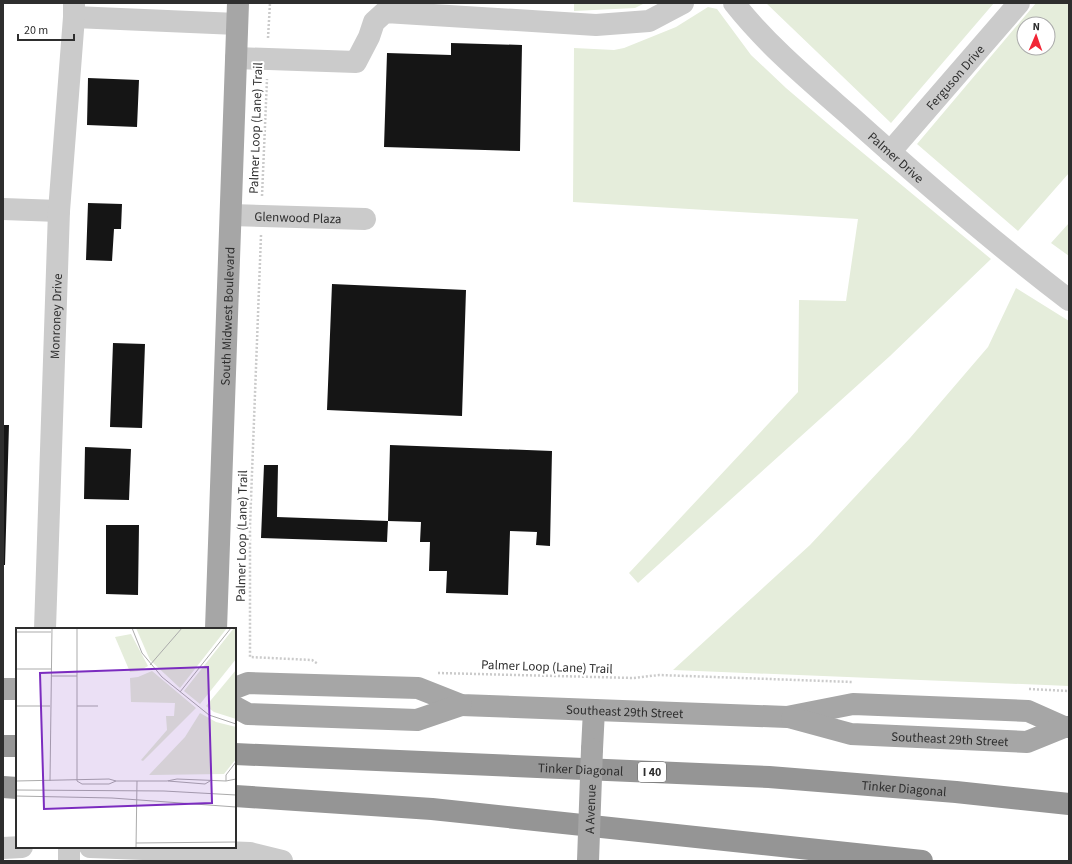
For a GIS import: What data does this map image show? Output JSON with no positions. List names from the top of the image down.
{
  "streets": {
    "highway": ["Tinker Diagonal", "I 40"],
    "main road": ["South Midwest Boulevard", "Southeast 29th Street", "A Avenue"],
    "street": [
      "Ferguson Drive",
      "Palmer Drive",
      "Glenwood Plaza",
      "Monroney Drive"
    ],
    "path": ["Palmer Loop (Lane) Trail"]
  },
  "crossings": [
    ["Ferguson Drive", "Palmer Drive"],
    ["Palmer Loop (Lane) Trail", "Glenwood Plaza"],
    ["Glenwood Plaza", "South Midwest Boulevard"],
    ["Southeast 29th Street", "A Avenue"]
  ],
  "scale_bar": "20 m",
  "north": "top"
}
